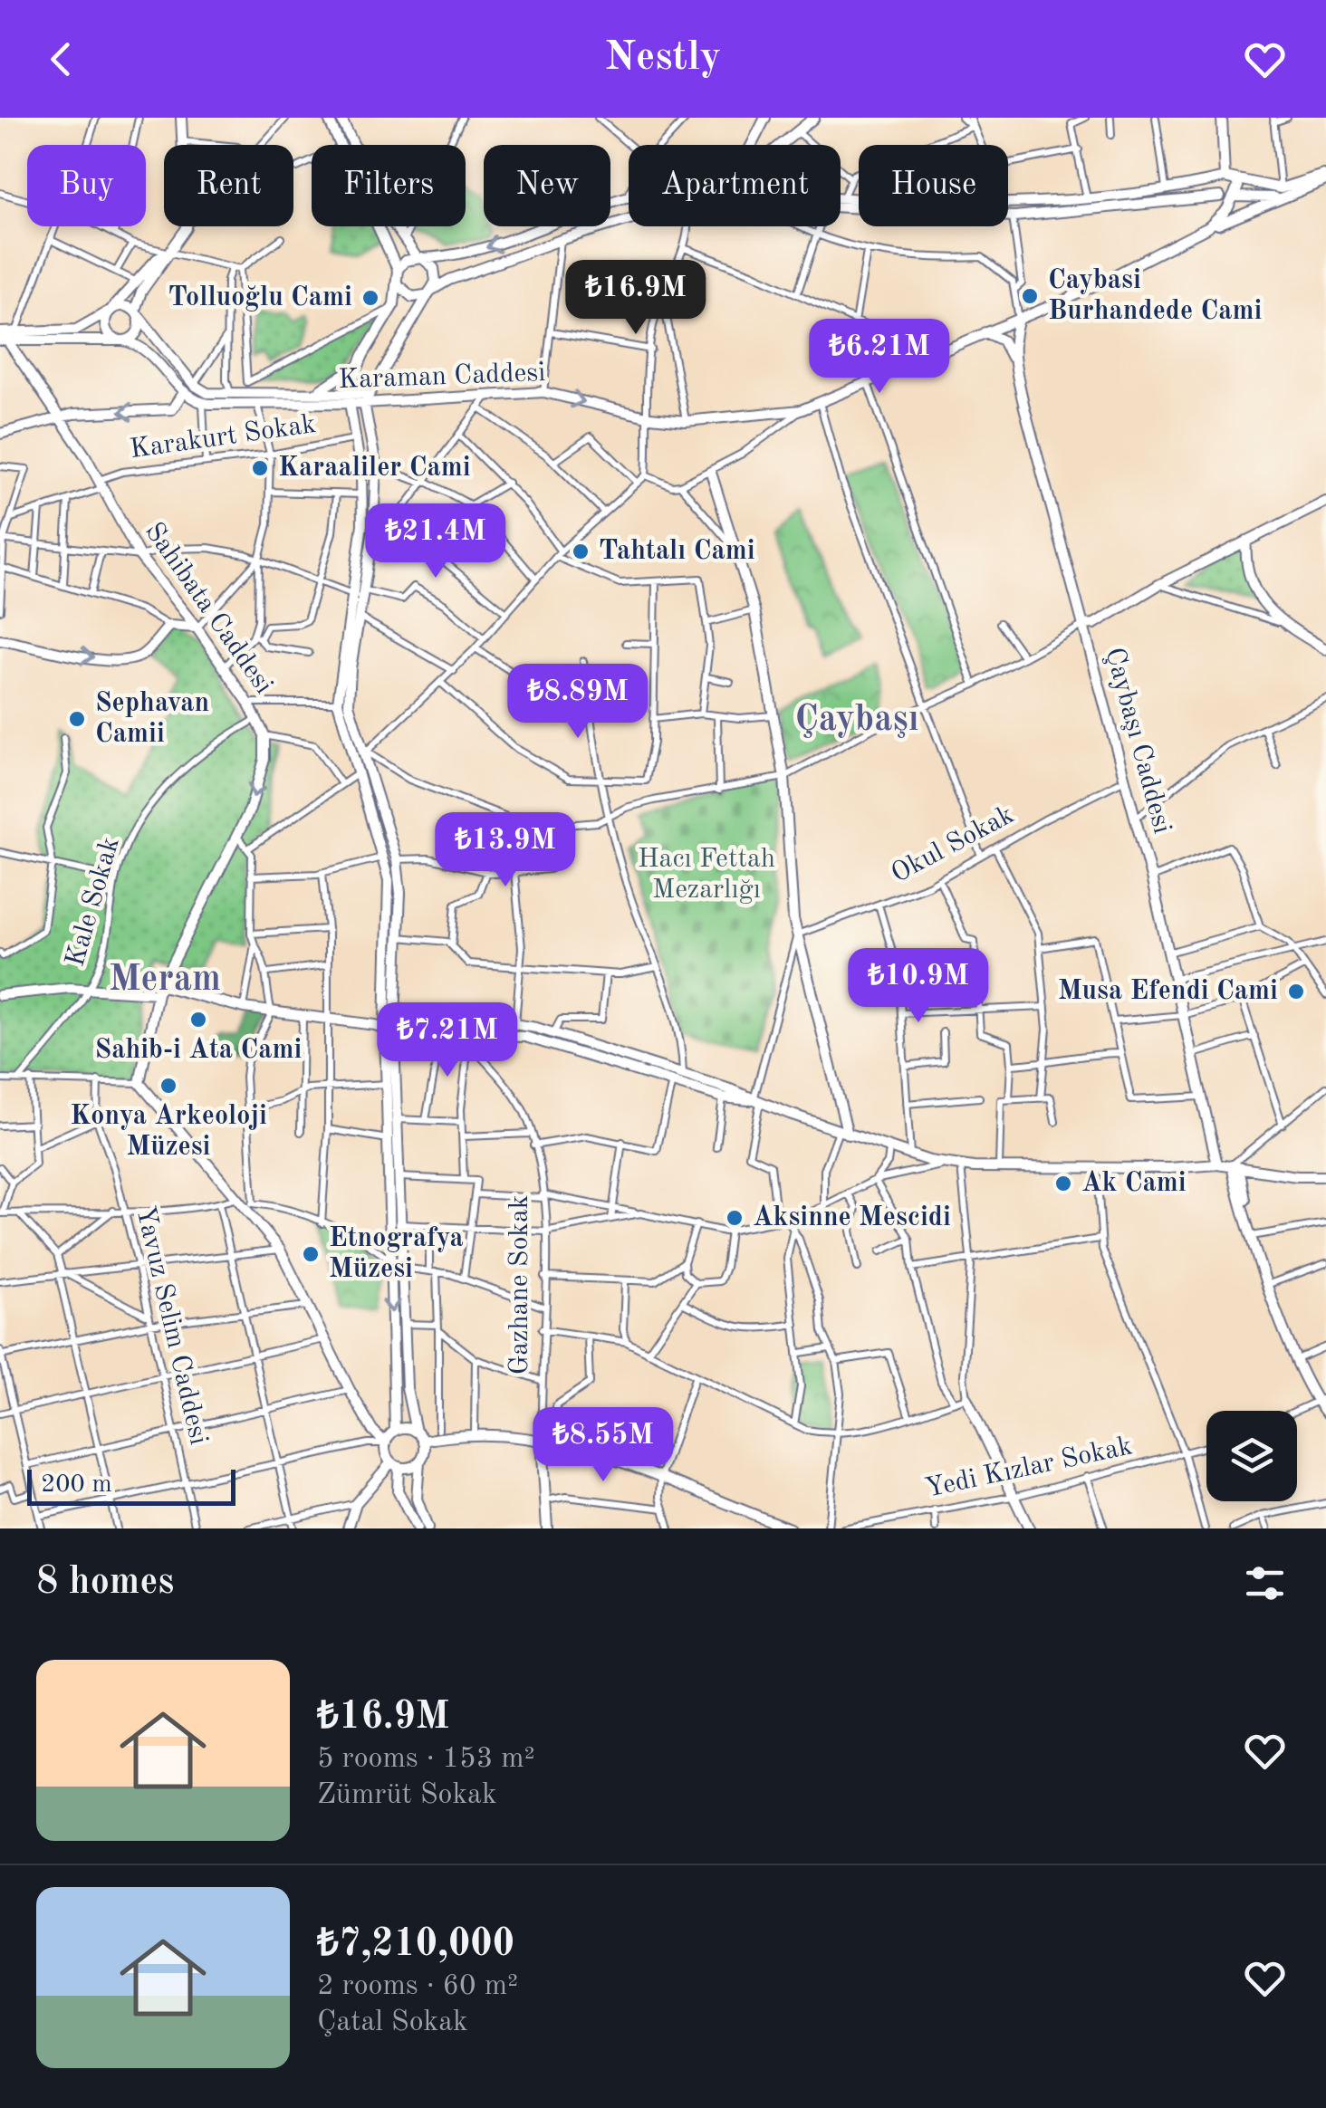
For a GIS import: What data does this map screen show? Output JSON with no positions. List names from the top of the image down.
{
  "streets": {
    "main road": ["Karaman Caddesi", "Sahibata Caddesi", "Çaybaşı Caddesi"],
    "street": [
      "Karakurt Sokak",
      "Okul Sokak",
      "Kale Sokak",
      "Gazhane Sokak",
      "Yavuz Selim Caddesi",
      "Yedi Kızlar Sokak"
    ]
  },
  "crossings": [
    ["Karakurt Sokak", "Sahibata Caddesi"],
    ["Sahibata Caddesi", "Kale Sokak"],
    ["Çaybaşı Caddesi", "Okul Sokak"]
  ],
  "districts": ["Çaybaşı", "Meram"],
  "parks": ["Hacı Fettah Mezarlığı"],
  "places": [
    "Caybasi Burhandede Cami",
    "Tolluoğlu Cami",
    "Karaaliler Cami",
    "Tahtalı Cami",
    "Sephavan Camii",
    "Musa Efendi Cami",
    "Sahib-i Ata Cami",
    "Konya Arkeoloji Müzesi",
    "Ak Cami",
    "Aksinne Mescidi",
    "Etnografya Müzesi"
  ],
  "scale_bar": "200 m",
  "page": {
    "header": "Nestly",
    "chip": [
      "Buy",
      "Rent",
      "Filters",
      "New",
      "Apartment",
      "House"
    ],
    "price": [
      "₺16.9M",
      "₺6.21M",
      "₺21.4M",
      "₺8.89M",
      "₺13.9M",
      "₺10.9M",
      "₺7.21M",
      "₺8.55M"
    ],
    "scale": "200 m",
    "heading": "8 homes",
    "list": [
      {
        "name": "₺16.9M",
        "note": "5 rooms · 153 m² · Zümrüt Sokak"
      },
      {
        "name": "₺7,210,000",
        "note": "2 rooms · 60 m² · Çatal Sokak"
      }
    ]
  }
}
